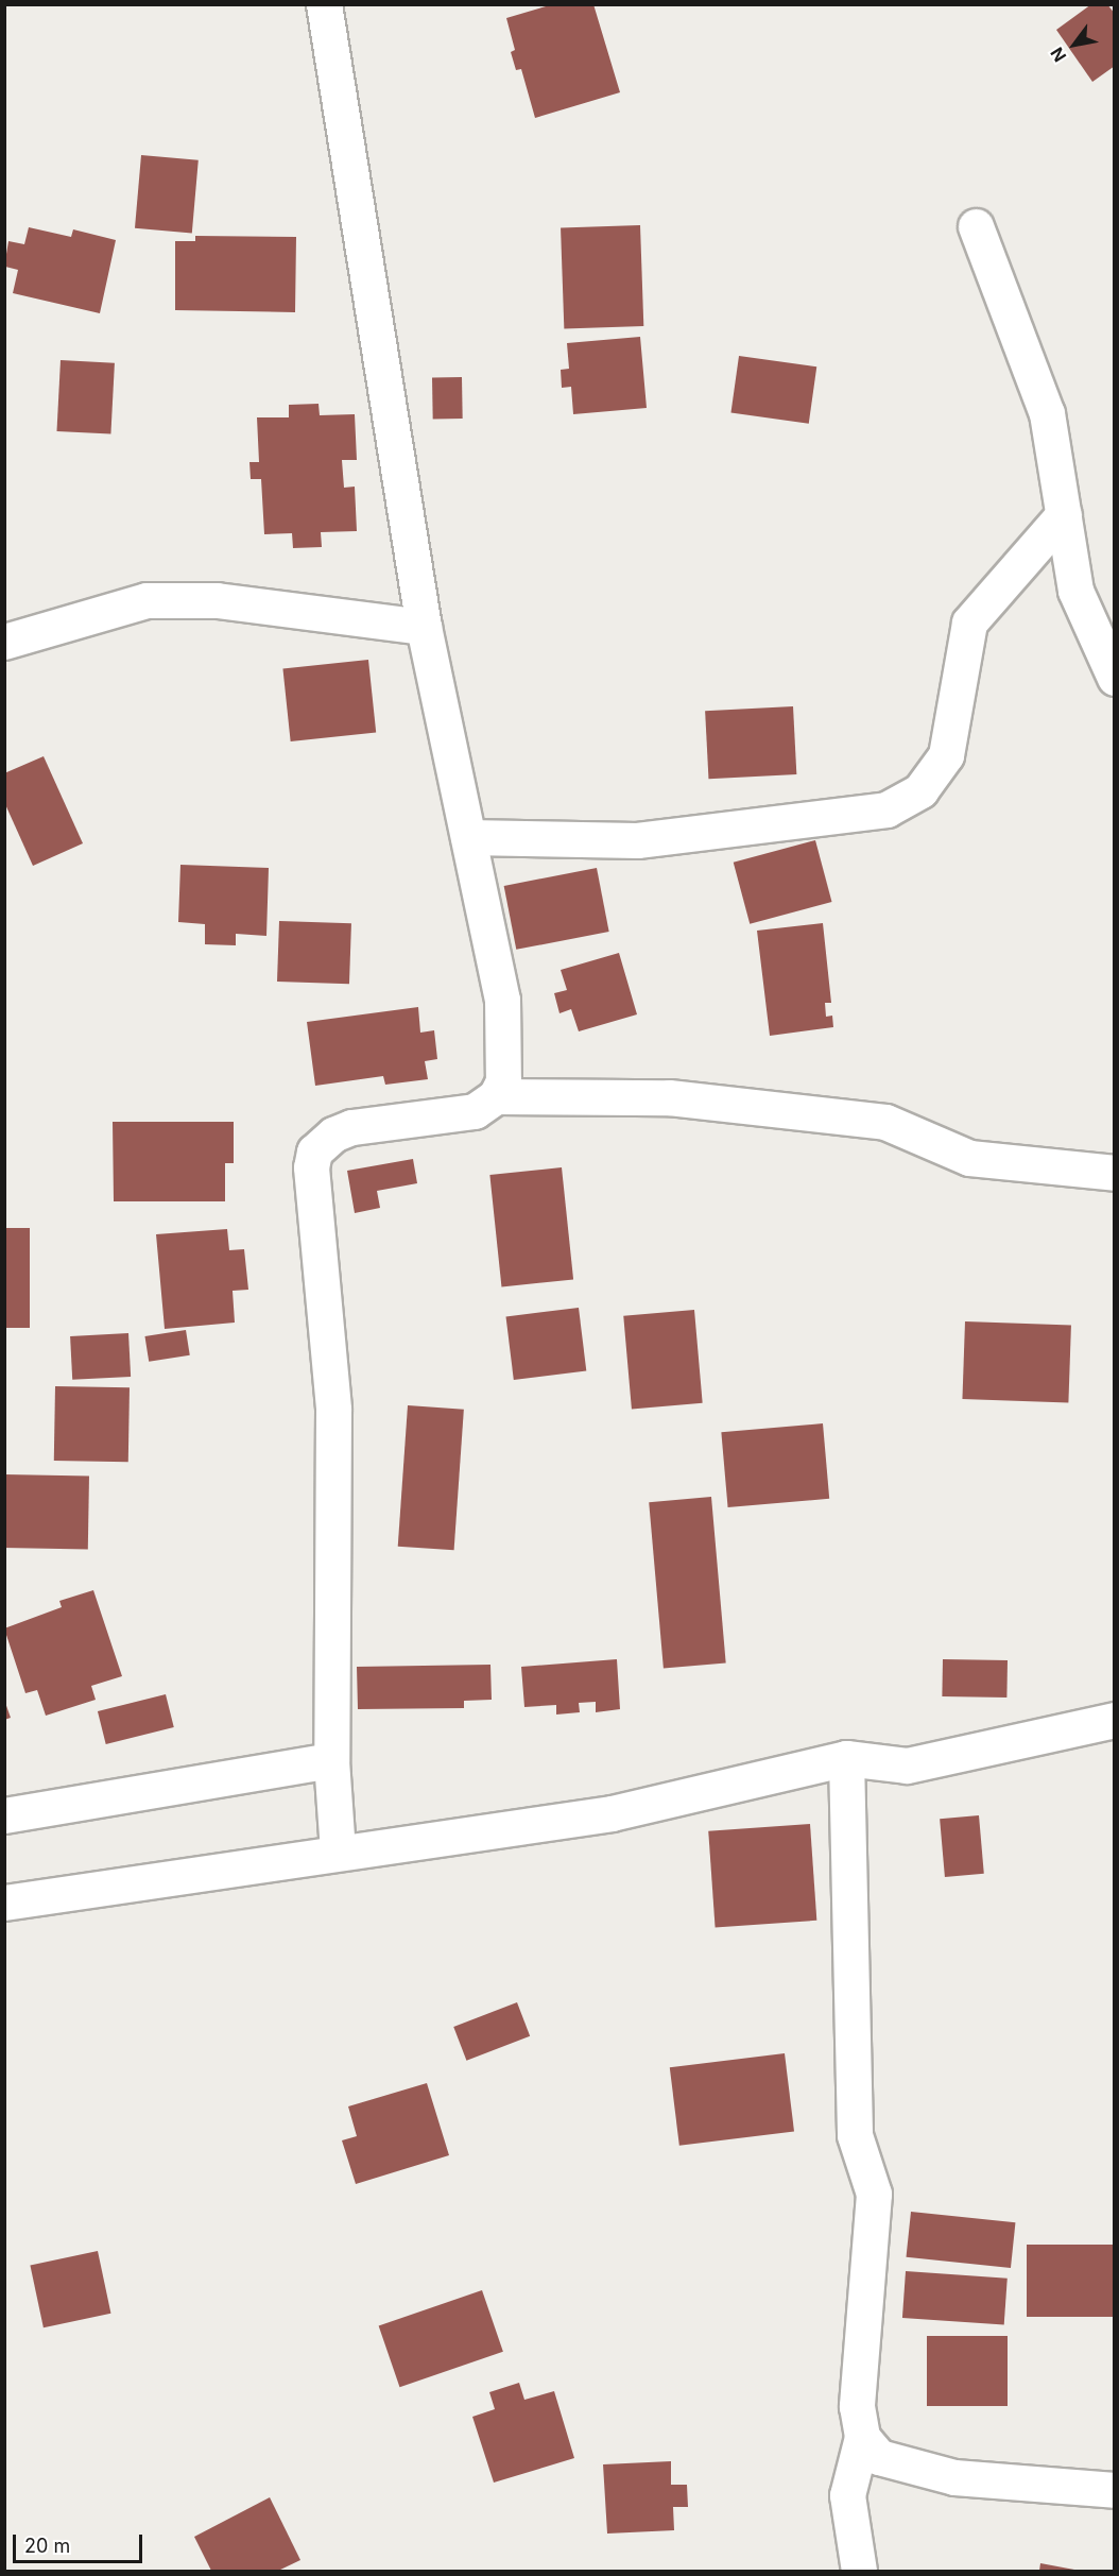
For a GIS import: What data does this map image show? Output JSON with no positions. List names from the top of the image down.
{
  "scale_bar": "20 m",
  "north": "bottom left"
}
